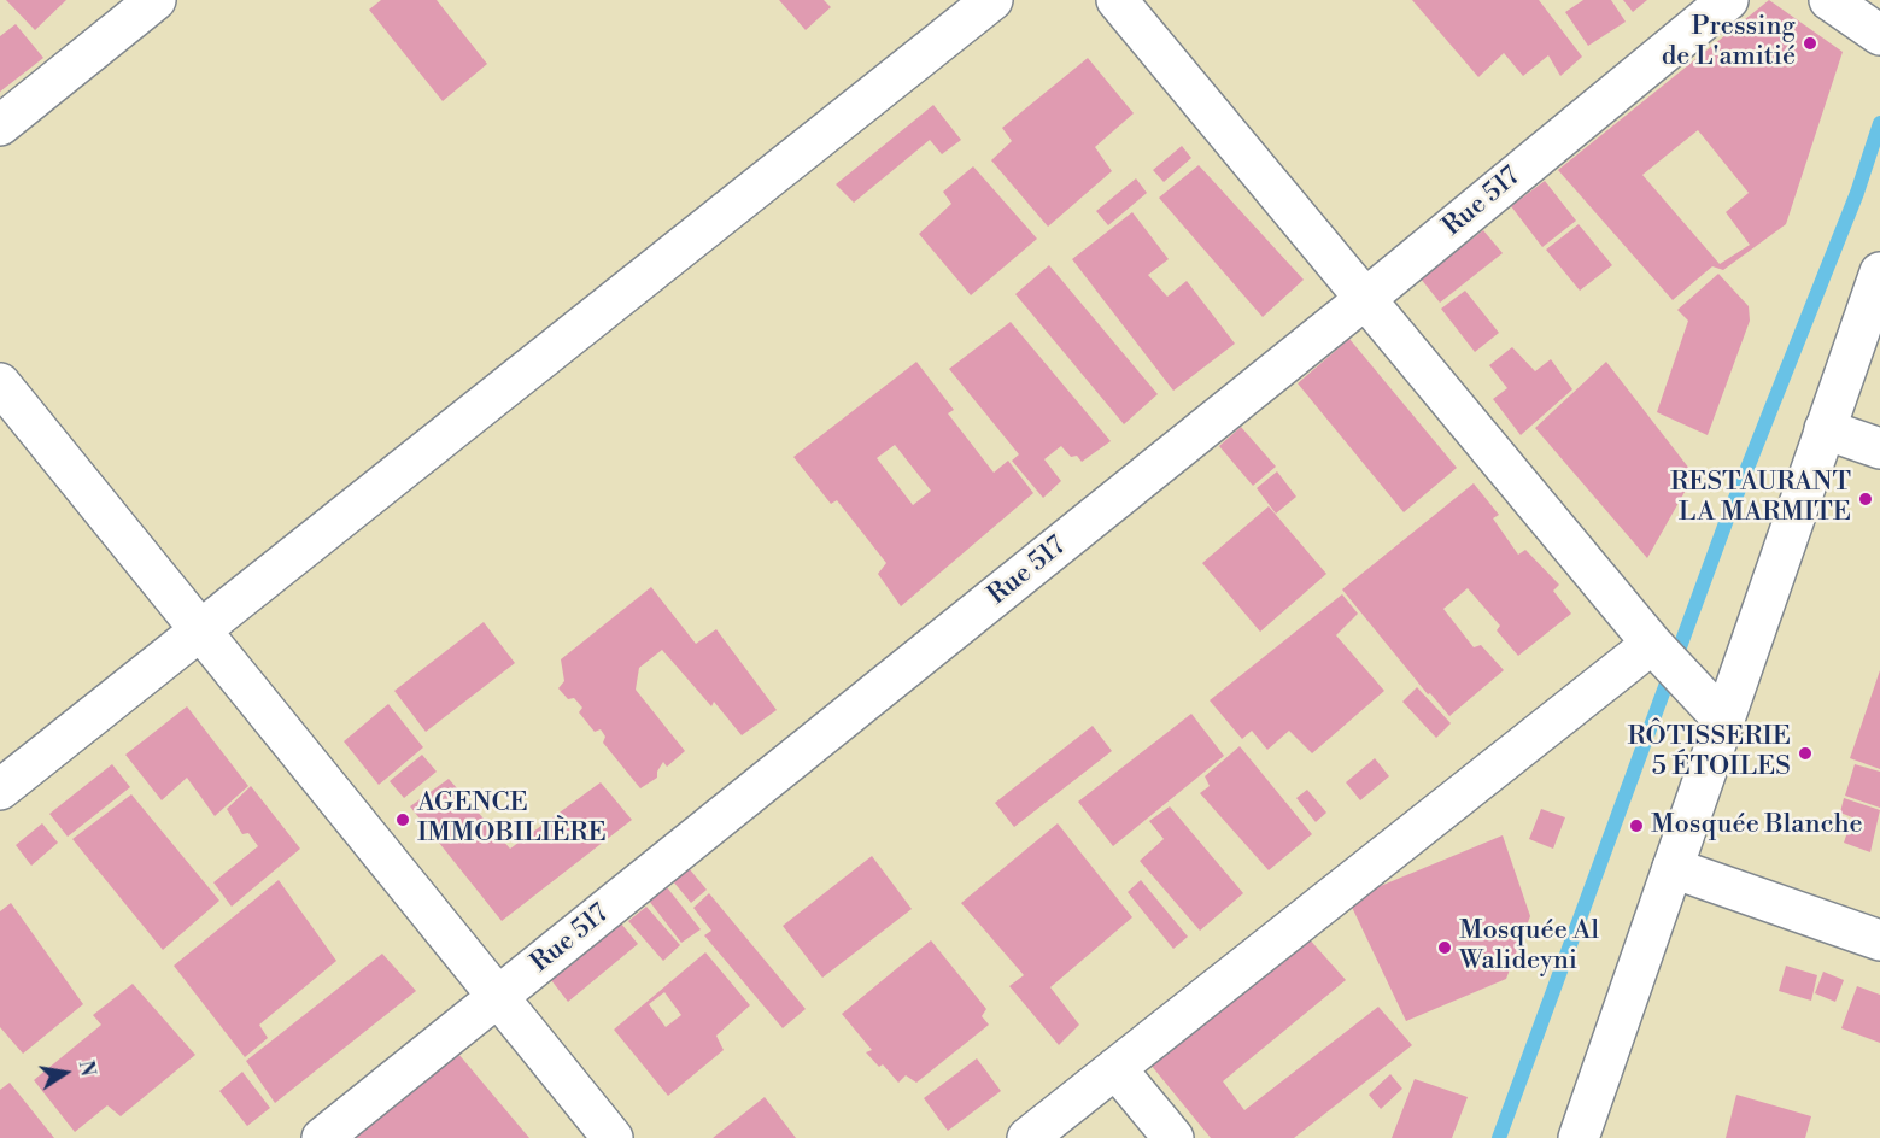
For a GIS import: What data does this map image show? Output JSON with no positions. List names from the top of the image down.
{
  "streets": {
    "street": ["Rue 517"]
  },
  "places": [
    "Pressing de L'amitié",
    "RESTAURANT LA MARMITE",
    "RÔTISSERIE 5 ÉTOILES",
    "AGENCE IMMOBILIÈRE",
    "Mosquée Blanche",
    "Mosquée Al Walideyni"
  ],
  "north": "right"
}
